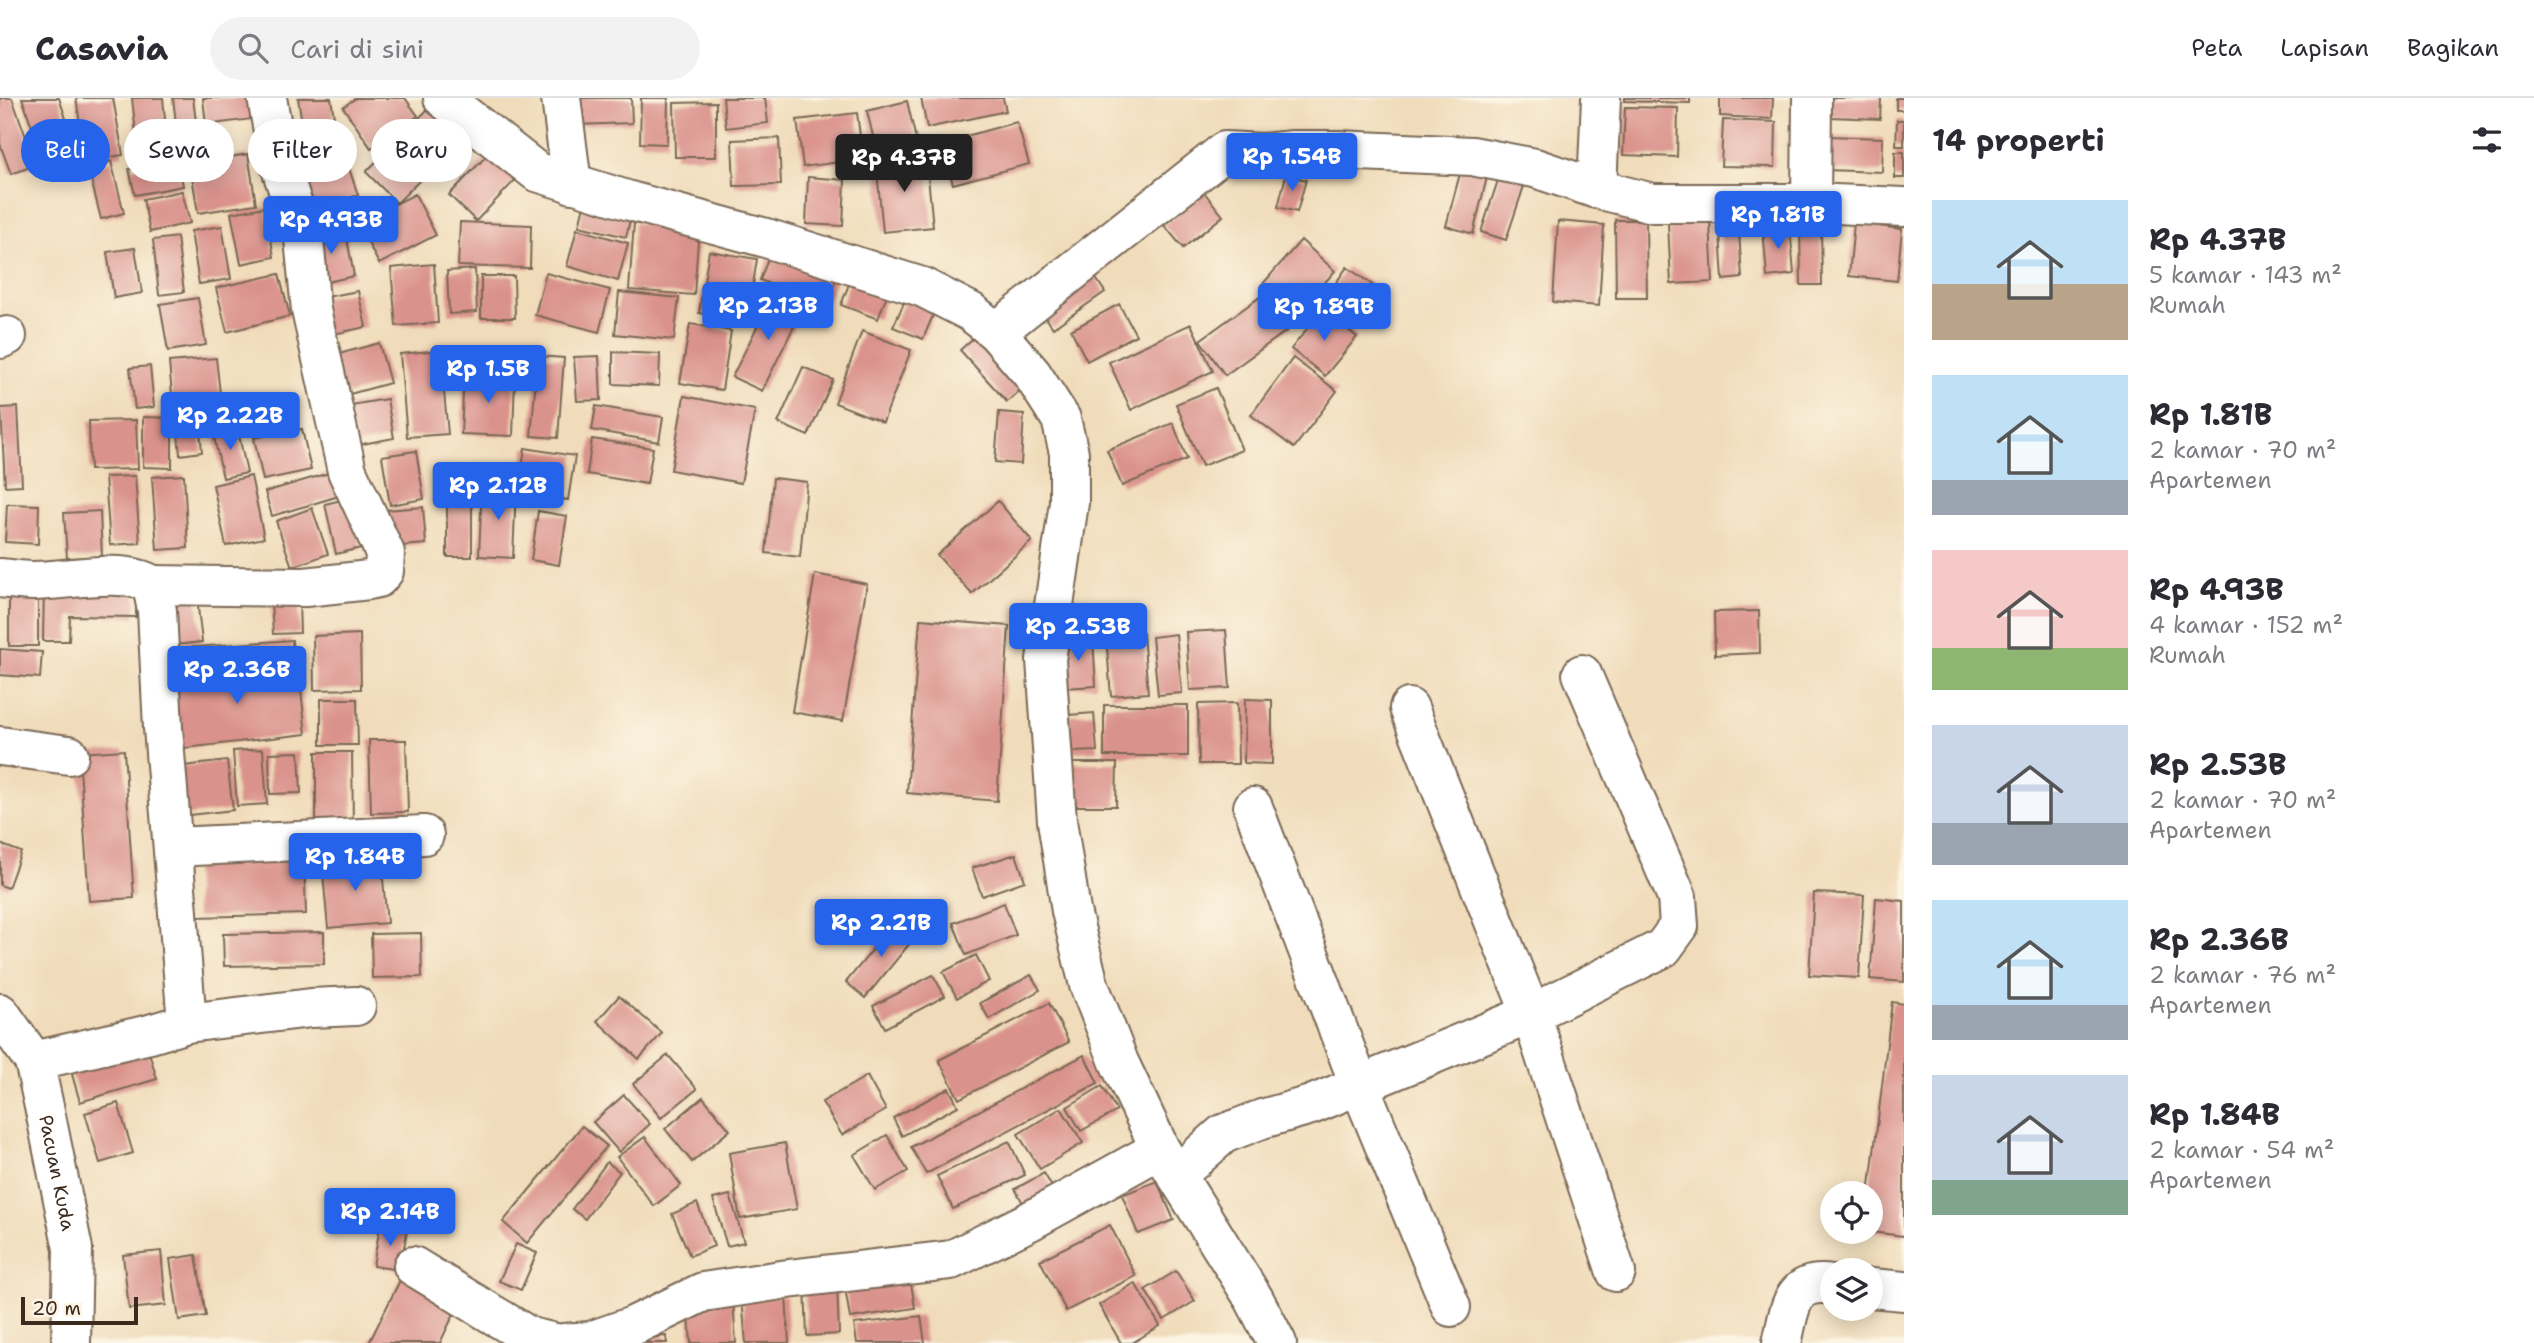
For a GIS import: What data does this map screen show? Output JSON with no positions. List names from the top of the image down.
{
  "streets": {
    "street": ["Pacuan Kuda"]
  },
  "scale_bar": "20 m",
  "page": {
    "header": "Casavia",
    "search": "Cari di sini",
    "nav": ["Peta", "Lapisan", "Bagikan"],
    "heading": "14 properti",
    "chip": [
      "Beli",
      "Sewa",
      "Filter",
      "Baru"
    ],
    "price": [
      "Rp 1.54B",
      "Rp 4.37B",
      "Rp 1.81B",
      "Rp 4.93B",
      "Rp 2.13B",
      "Rp 1.89B",
      "Rp 1.5B",
      "Rp 2.22B",
      "Rp 2.12B",
      "Rp 2.53B",
      "Rp 2.36B",
      "Rp 1.84B",
      "Rp 2.21B",
      "Rp 2.14B"
    ],
    "list": [
      {
        "name": "Rp 4.37B",
        "note": "5 kamar · 143 m² · Rumah"
      },
      {
        "name": "Rp 1.81B",
        "note": "2 kamar · 70 m² · Apartemen"
      },
      {
        "name": "Rp 4.93B",
        "note": "4 kamar · 152 m² · Rumah"
      },
      {
        "name": "Rp 2.53B",
        "note": "2 kamar · 70 m² · Apartemen"
      },
      {
        "name": "Rp 2.36B",
        "note": "2 kamar · 76 m² · Apartemen"
      },
      {
        "name": "Rp 1.84B",
        "note": "2 kamar · 54 m² · Apartemen"
      }
    ],
    "scale": "20 m"
  }
}
